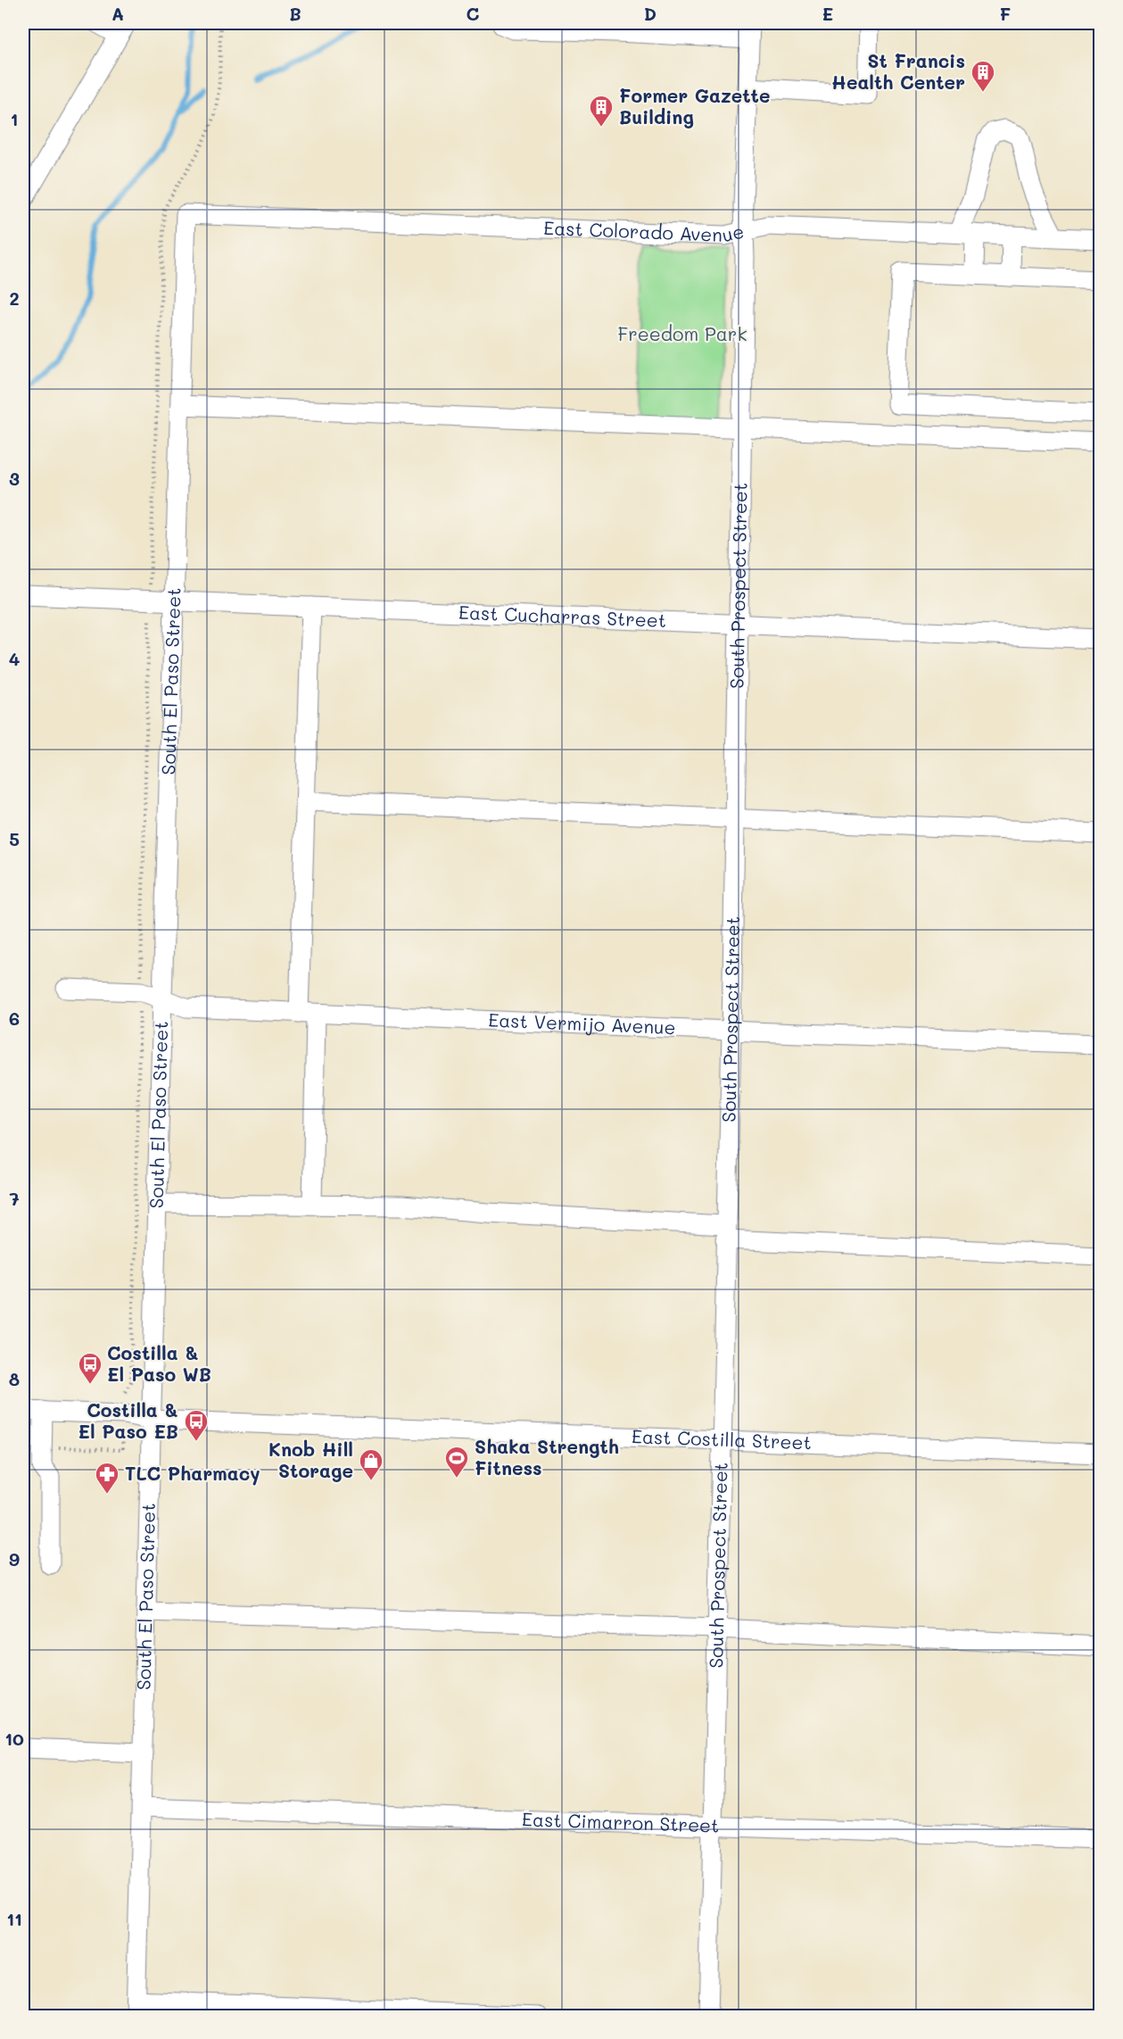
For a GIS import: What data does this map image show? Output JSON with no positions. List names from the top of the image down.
{
  "streets": {
    "street": [
      "East Colorado Avenue",
      "South Prospect Street",
      "East Cucharras Street",
      "South El Paso Street",
      "East Vermijo Avenue",
      "East Costilla Street",
      "East Cimarron Street"
    ]
  },
  "crossings": [
    ["East Colorado Avenue", "South Prospect Street"],
    ["East Colorado Avenue", "South El Paso Street"],
    ["South Prospect Street", "East Cucharras Street"],
    ["South Prospect Street", "East Vermijo Avenue"],
    ["South Prospect Street", "East Costilla Street"],
    ["South Prospect Street", "East Cimarron Street"],
    ["East Cucharras Street", "South El Paso Street"],
    ["South El Paso Street", "East Vermijo Avenue"],
    ["South El Paso Street", "East Costilla Street"],
    ["South El Paso Street", "East Cimarron Street"]
  ],
  "parks": ["Freedom Park"],
  "places": {
    "building": ["St Francis Health Center", "Former Gazette Building"],
    "bus stop": ["Costilla & El Paso WB", "Costilla & El Paso EB"],
    "sports": ["Shaka Strength Fitness"],
    "shop": ["Knob Hill Storage"],
    "pharmacy": ["TLC Pharmacy"]
  },
  "grid": {
    "columns": [
      "A",
      "B",
      "C",
      "D",
      "E",
      "F"
    ],
    "rows": [
      "1",
      "2",
      "3",
      "4",
      "5",
      "6",
      "7",
      "8",
      "9",
      "10",
      "11"
    ]
  }
}
